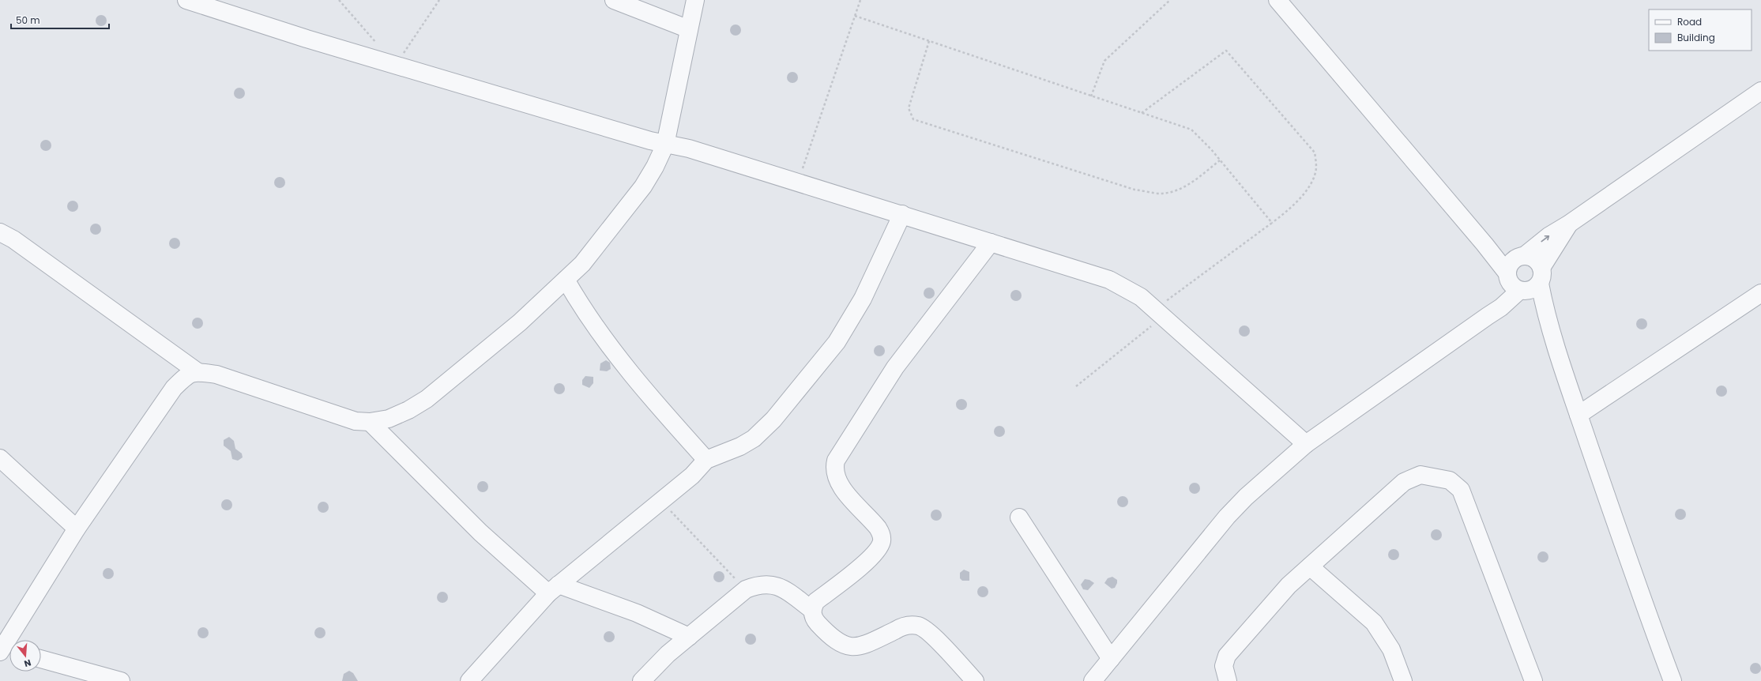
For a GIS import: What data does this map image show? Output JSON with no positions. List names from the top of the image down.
{
  "legend": ["Road", "Building"],
  "scale_bar": "50 m",
  "north": "bottom"
}
